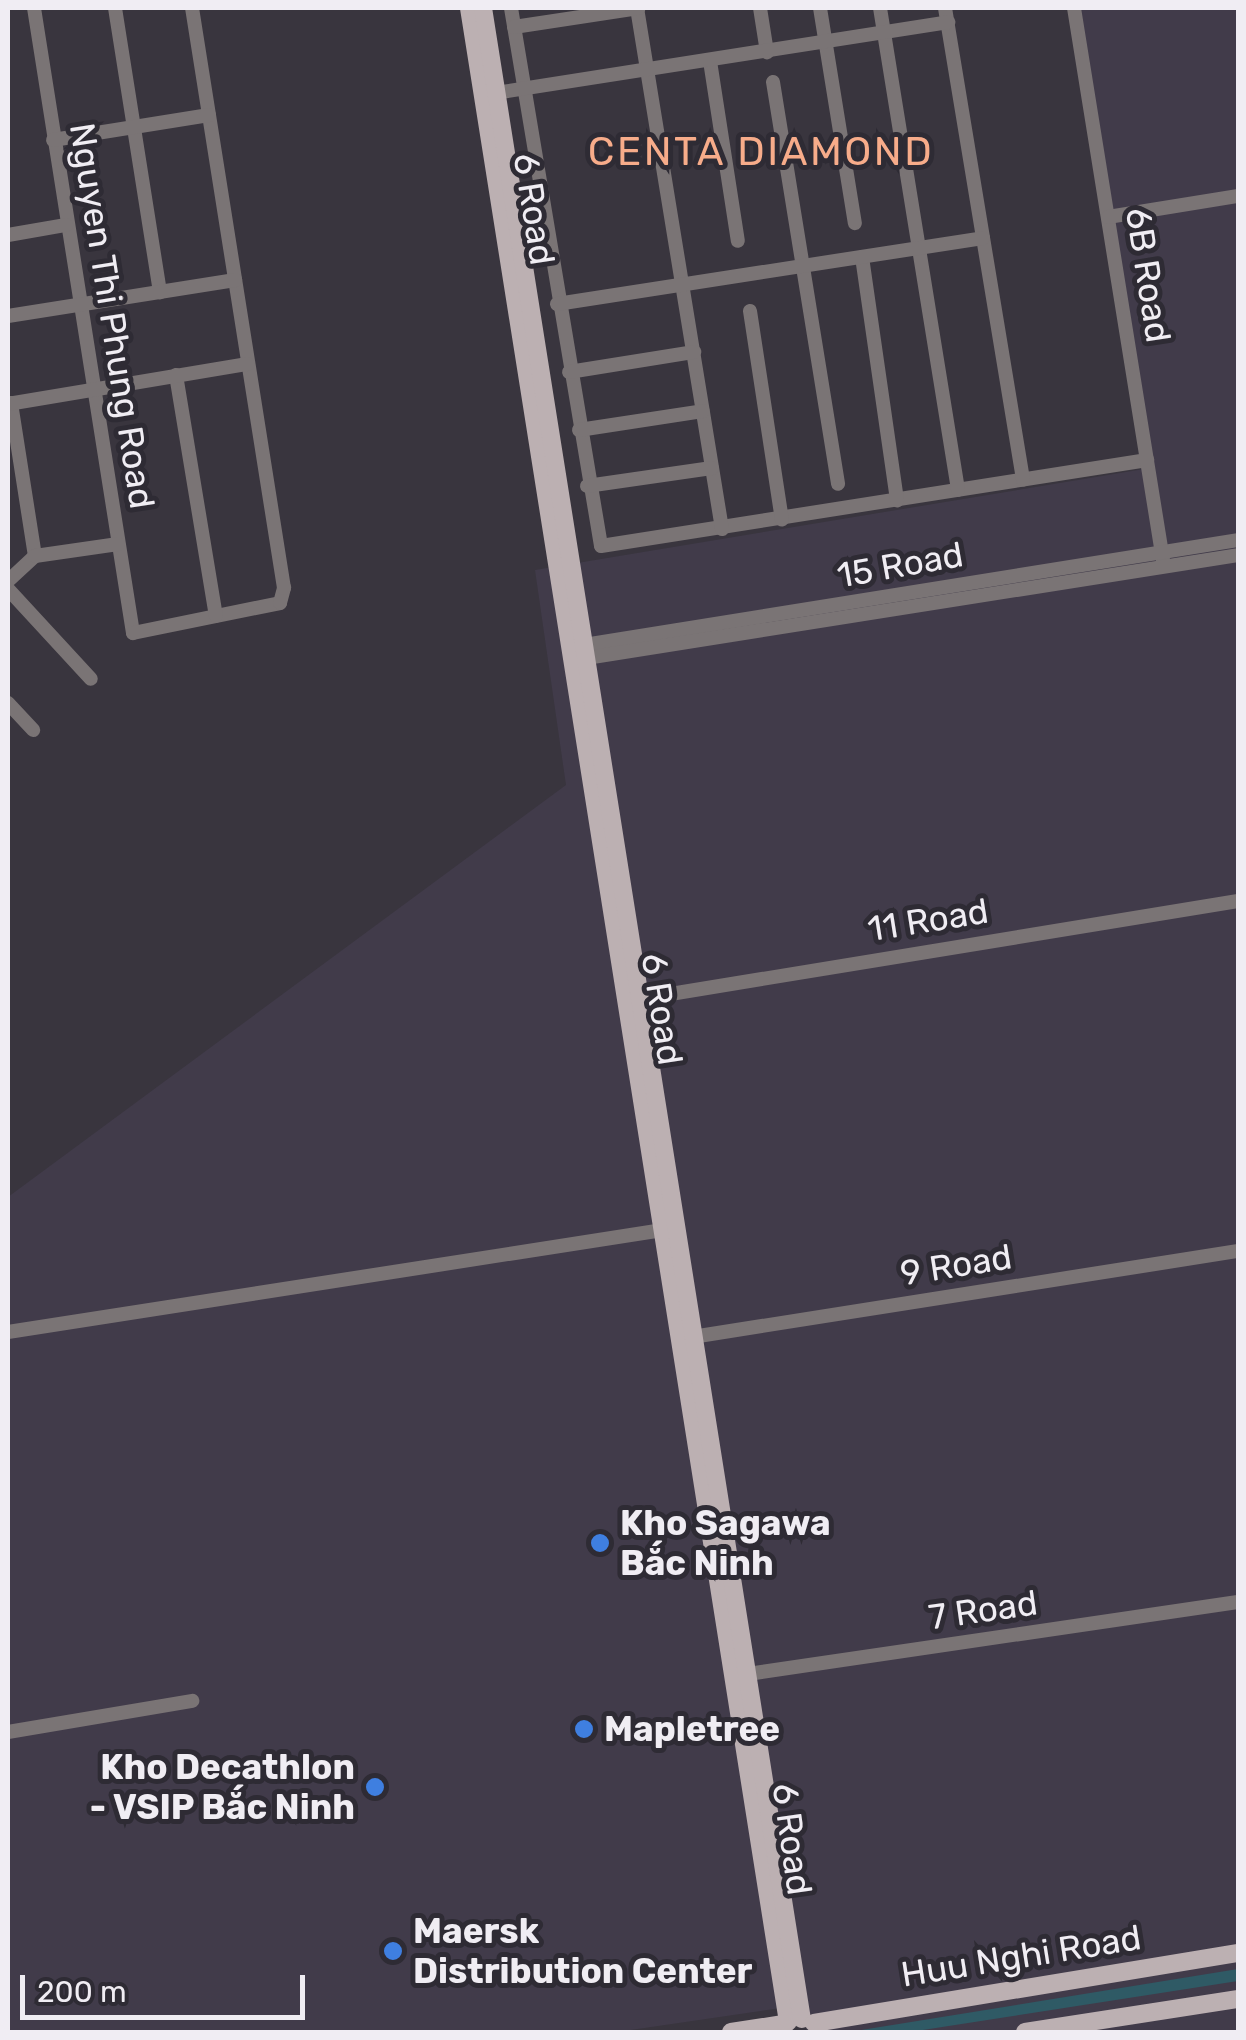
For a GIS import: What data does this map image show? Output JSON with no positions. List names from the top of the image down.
{
  "streets": {
    "main road": ["6 Road", "Huu Nghi Road"],
    "street": [
      "6B Road",
      "Nguyen Thi Phung Road",
      "15 Road",
      "11 Road",
      "9 Road",
      "7 Road"
    ]
  },
  "crossings": [
    ["6 Road", "15 Road"],
    ["6 Road", "11 Road"],
    ["6 Road", "9 Road"],
    ["6 Road", "7 Road"],
    ["6 Road", "Huu Nghi Road"],
    ["6B Road", "15 Road"]
  ],
  "districts": ["CENTA DIAMOND"],
  "places": [
    "Kho Sagawa Bắc Ninh",
    "Mapletree",
    "Kho Decathlon - VSIP Bắc Ninh",
    "Maersk Distribution Center"
  ],
  "scale_bar": "200 m"
}
